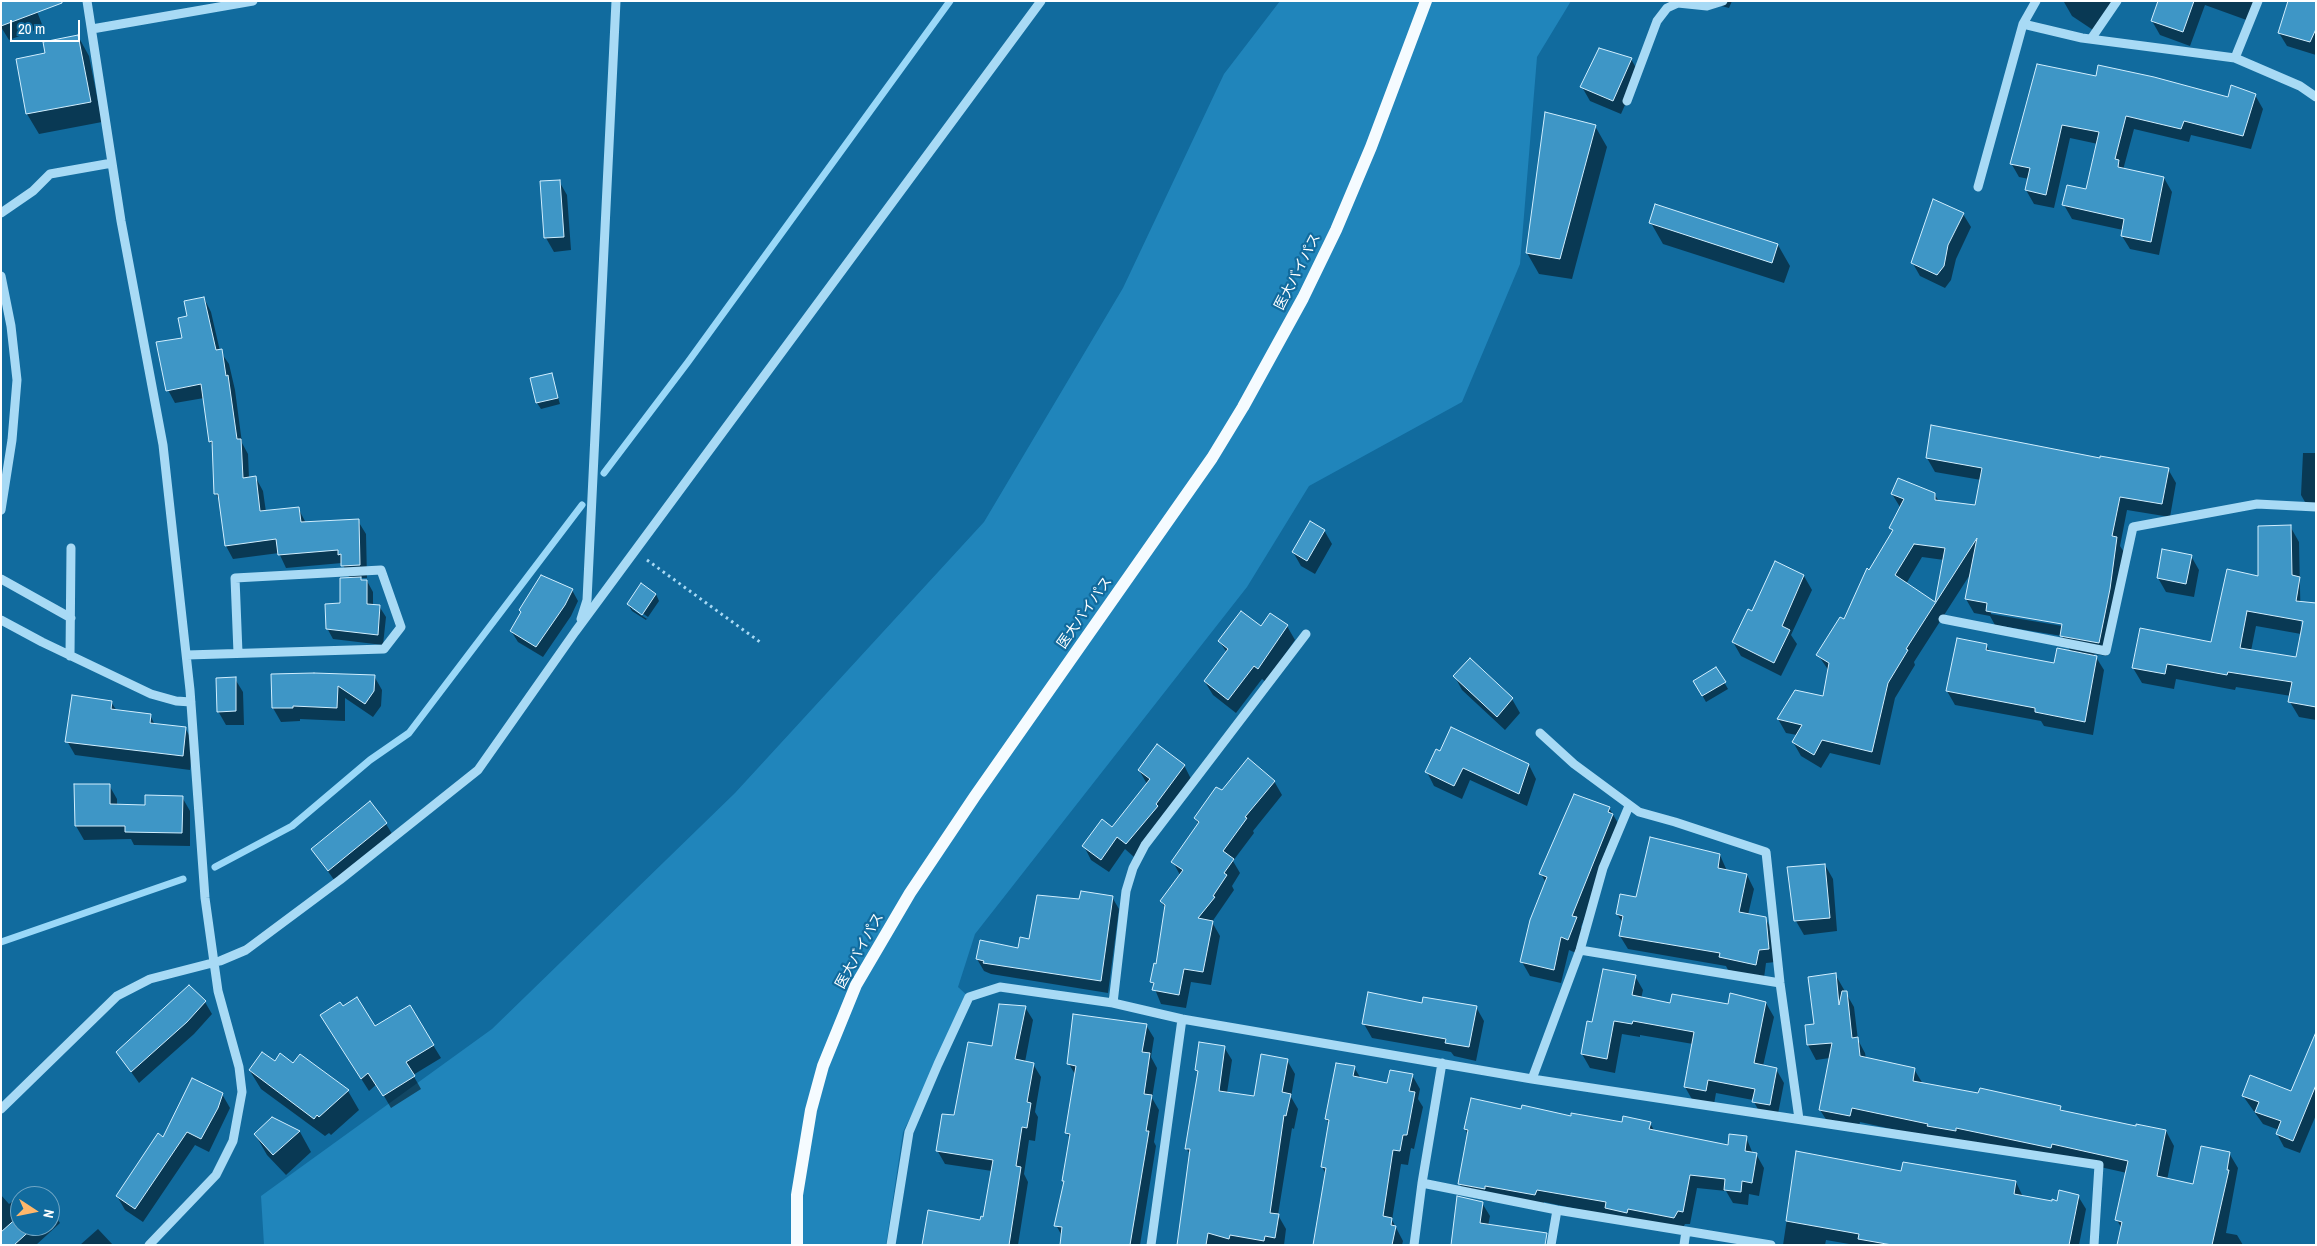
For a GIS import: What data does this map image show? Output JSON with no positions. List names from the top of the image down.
{
  "streets": {
    "main road": ["医大バイパス"]
  },
  "scale_bar": "20 m",
  "north": "right"
}
